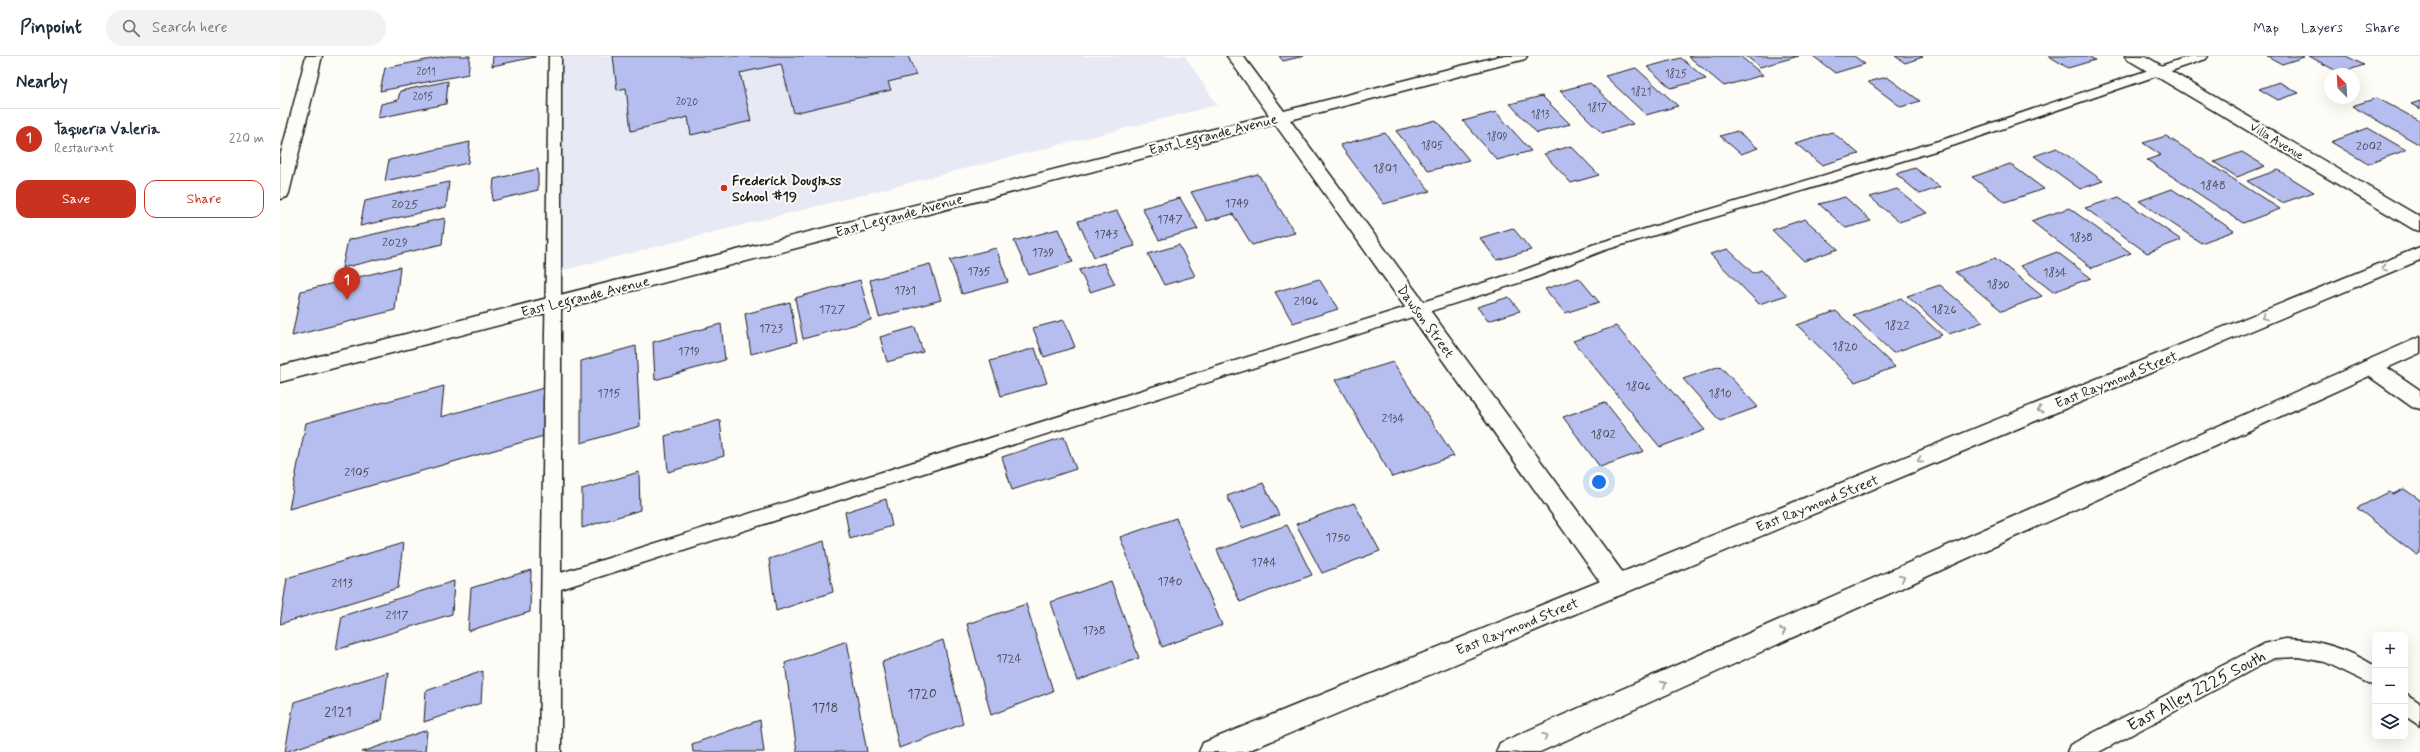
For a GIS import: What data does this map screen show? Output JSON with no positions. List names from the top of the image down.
{
  "streets": {
    "street": [
      "East Legrande Avenue",
      "Villa Avenue",
      "Dawson Street",
      "East Raymond Street"
    ],
    "lane": ["East Alley 2225 South"]
  },
  "crossings": [
    ["East Legrande Avenue", "Dawson Street"],
    ["Dawson Street", "East Raymond Street"]
  ],
  "places": ["Frederick Douglass School #19"],
  "house_numbers": [
    "2011",
    "1825",
    "1821",
    "2015",
    "2020",
    "1817",
    "1813",
    "1809",
    "1805",
    "2002",
    "1801",
    "1848",
    "1749",
    "2025",
    "1747",
    "1743",
    "1838",
    "2029",
    "1739",
    "1735",
    "1834",
    "1830",
    "1731",
    "2106",
    "1727",
    "1826",
    "1822",
    "1723",
    "1820",
    "1719",
    "1806",
    "1715",
    "1810",
    "2134",
    "1802",
    "2105",
    "1750",
    "1744",
    "1740",
    "2113",
    "2117",
    "1738",
    "1724",
    "1720",
    "1718",
    "2121"
  ],
  "north": "top left",
  "page": {
    "header": "Pinpoint",
    "search": "Search here",
    "nav": ["Map", "Layers", "Share"],
    "heading": "Nearby",
    "list": [
      {
        "mark": "1",
        "name": "Taqueria Valeria",
        "note": "Restaurant",
        "value": "220 m"
      }
    ],
    "buttons": ["Save", "Share"],
    "pins": "1",
    "map_buttons": ["+", "−"]
  }
}
